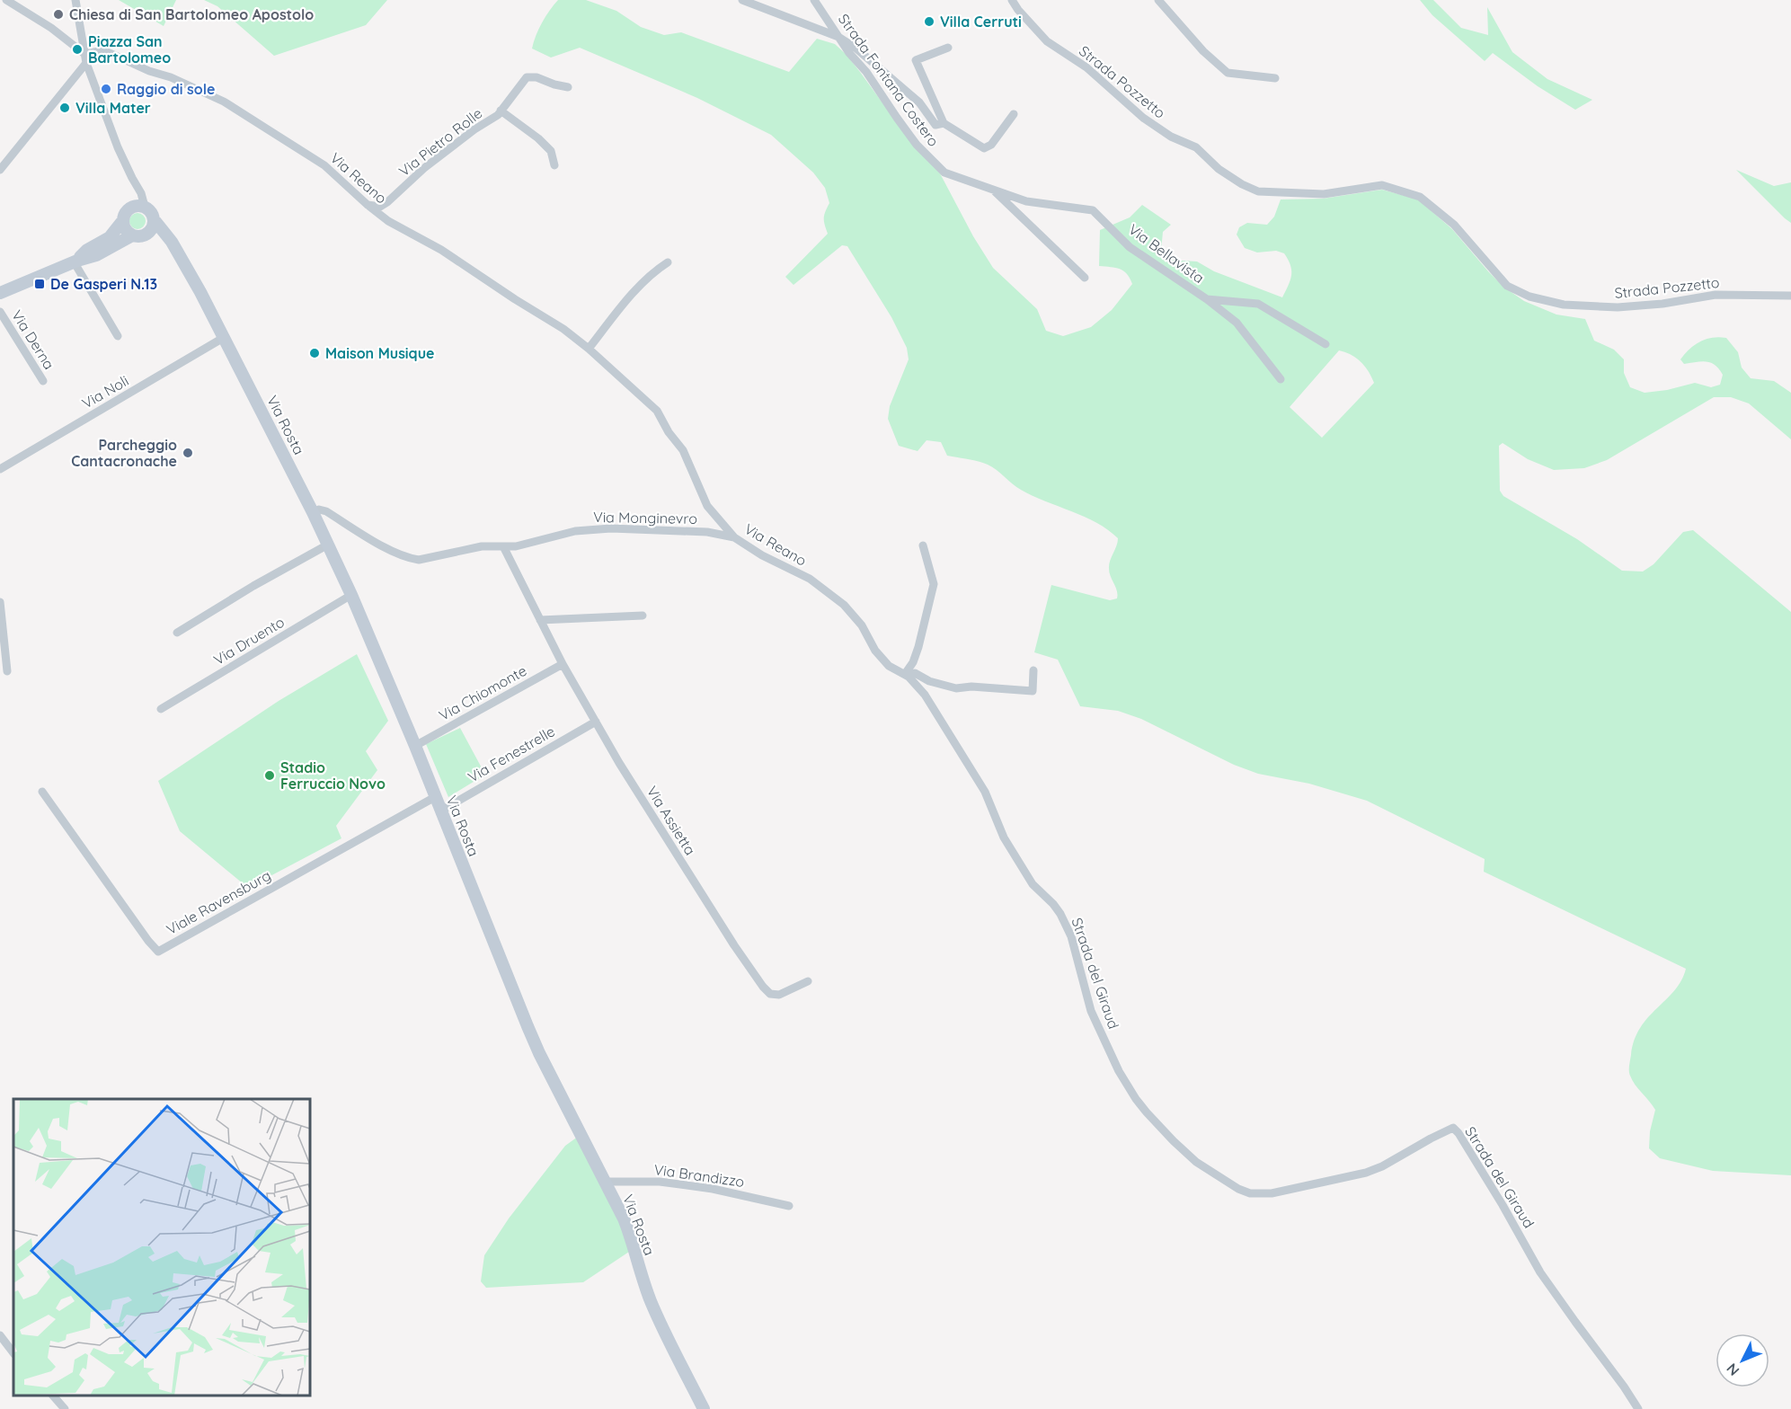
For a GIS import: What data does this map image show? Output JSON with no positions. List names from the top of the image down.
{
  "streets": {
    "street": [
      "Strada Fontana Costero",
      "Strada Pozzetto",
      "Via Pietro Rolle",
      "Via Reano",
      "Via Bellavista",
      "Via Derna",
      "Via Noli",
      "Via Rosta",
      "Via Monginevro",
      "Via Druento",
      "Via Chiomonte",
      "Via Fenestrelle",
      "Via Assietta",
      "Viale Ravensburg",
      "Strada del Giraud",
      "Via Brandizzo"
    ]
  },
  "crossings": [
    ["Strada Fontana Costero", "Via Bellavista"],
    ["Via Pietro Rolle", "Via Reano"],
    ["Via Reano", "Via Monginevro"],
    ["Via Reano", "Strada del Giraud"],
    ["Via Noli", "Via Rosta"],
    ["Via Rosta", "Via Monginevro"],
    ["Via Rosta", "Via Druento"],
    ["Via Rosta", "Via Chiomonte"],
    ["Via Rosta", "Via Fenestrelle"],
    ["Via Rosta", "Viale Ravensburg"],
    ["Via Rosta", "Via Brandizzo"],
    ["Via Monginevro", "Via Assietta"],
    ["Via Chiomonte", "Via Assietta"],
    ["Via Fenestrelle", "Via Assietta"]
  ],
  "places": {
    "other": [
      "Chiesa di San Bartolomeo Apostolo",
      "Villa Cerruti",
      "Piazza San Bartolomeo",
      "Raggio di sole",
      "Villa Mater",
      "Maison Musique",
      "Parcheggio Cantacronache",
      "Stadio Ferruccio Novo"
    ],
    "transit": ["De Gasperi N.13"]
  },
  "north": "bottom left"
}
